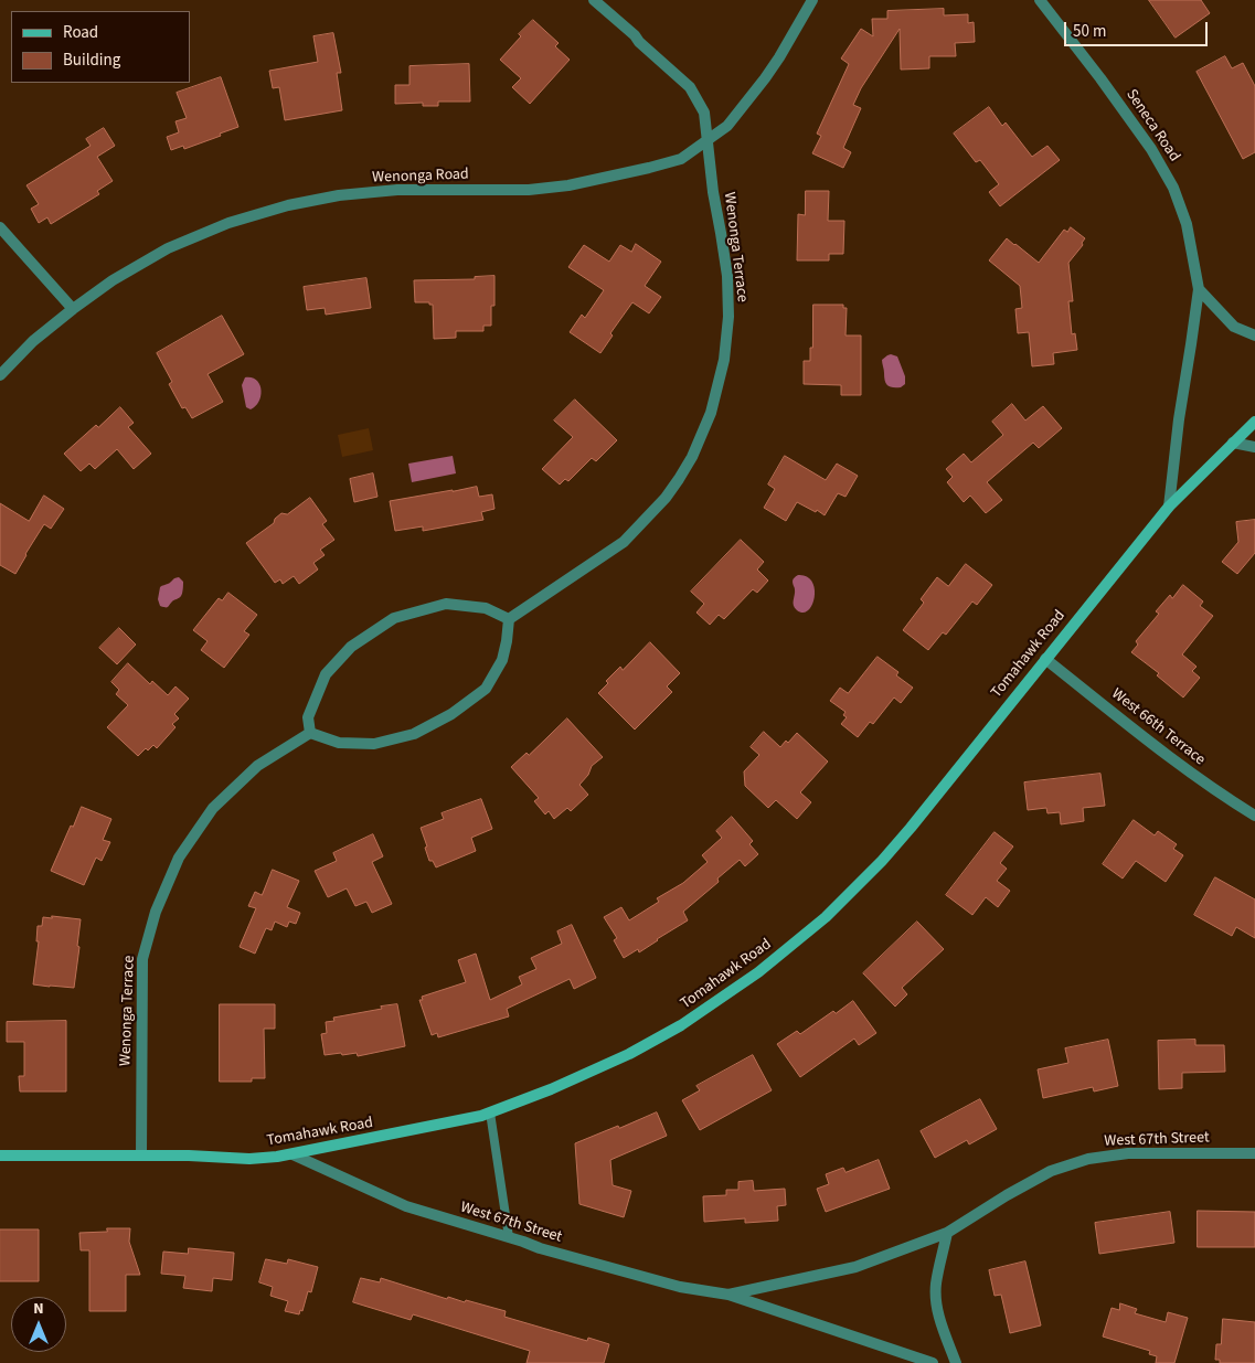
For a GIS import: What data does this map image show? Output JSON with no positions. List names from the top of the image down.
{
  "streets": {
    "street": [
      "Seneca Road",
      "Wenonga Road",
      "Wenonga Terrace",
      "Tomahawk Road",
      "West 66th Terrace",
      "West 67th Street"
    ]
  },
  "crossings": [
    ["Seneca Road", "Tomahawk Road"],
    ["Wenonga Road", "Wenonga Terrace"],
    ["Wenonga Terrace", "Tomahawk Road"],
    ["Tomahawk Road", "West 66th Terrace"],
    ["Tomahawk Road", "West 67th Street"]
  ],
  "legend": ["Road", "Building"],
  "scale_bar": "50 m",
  "north": "top"
}
